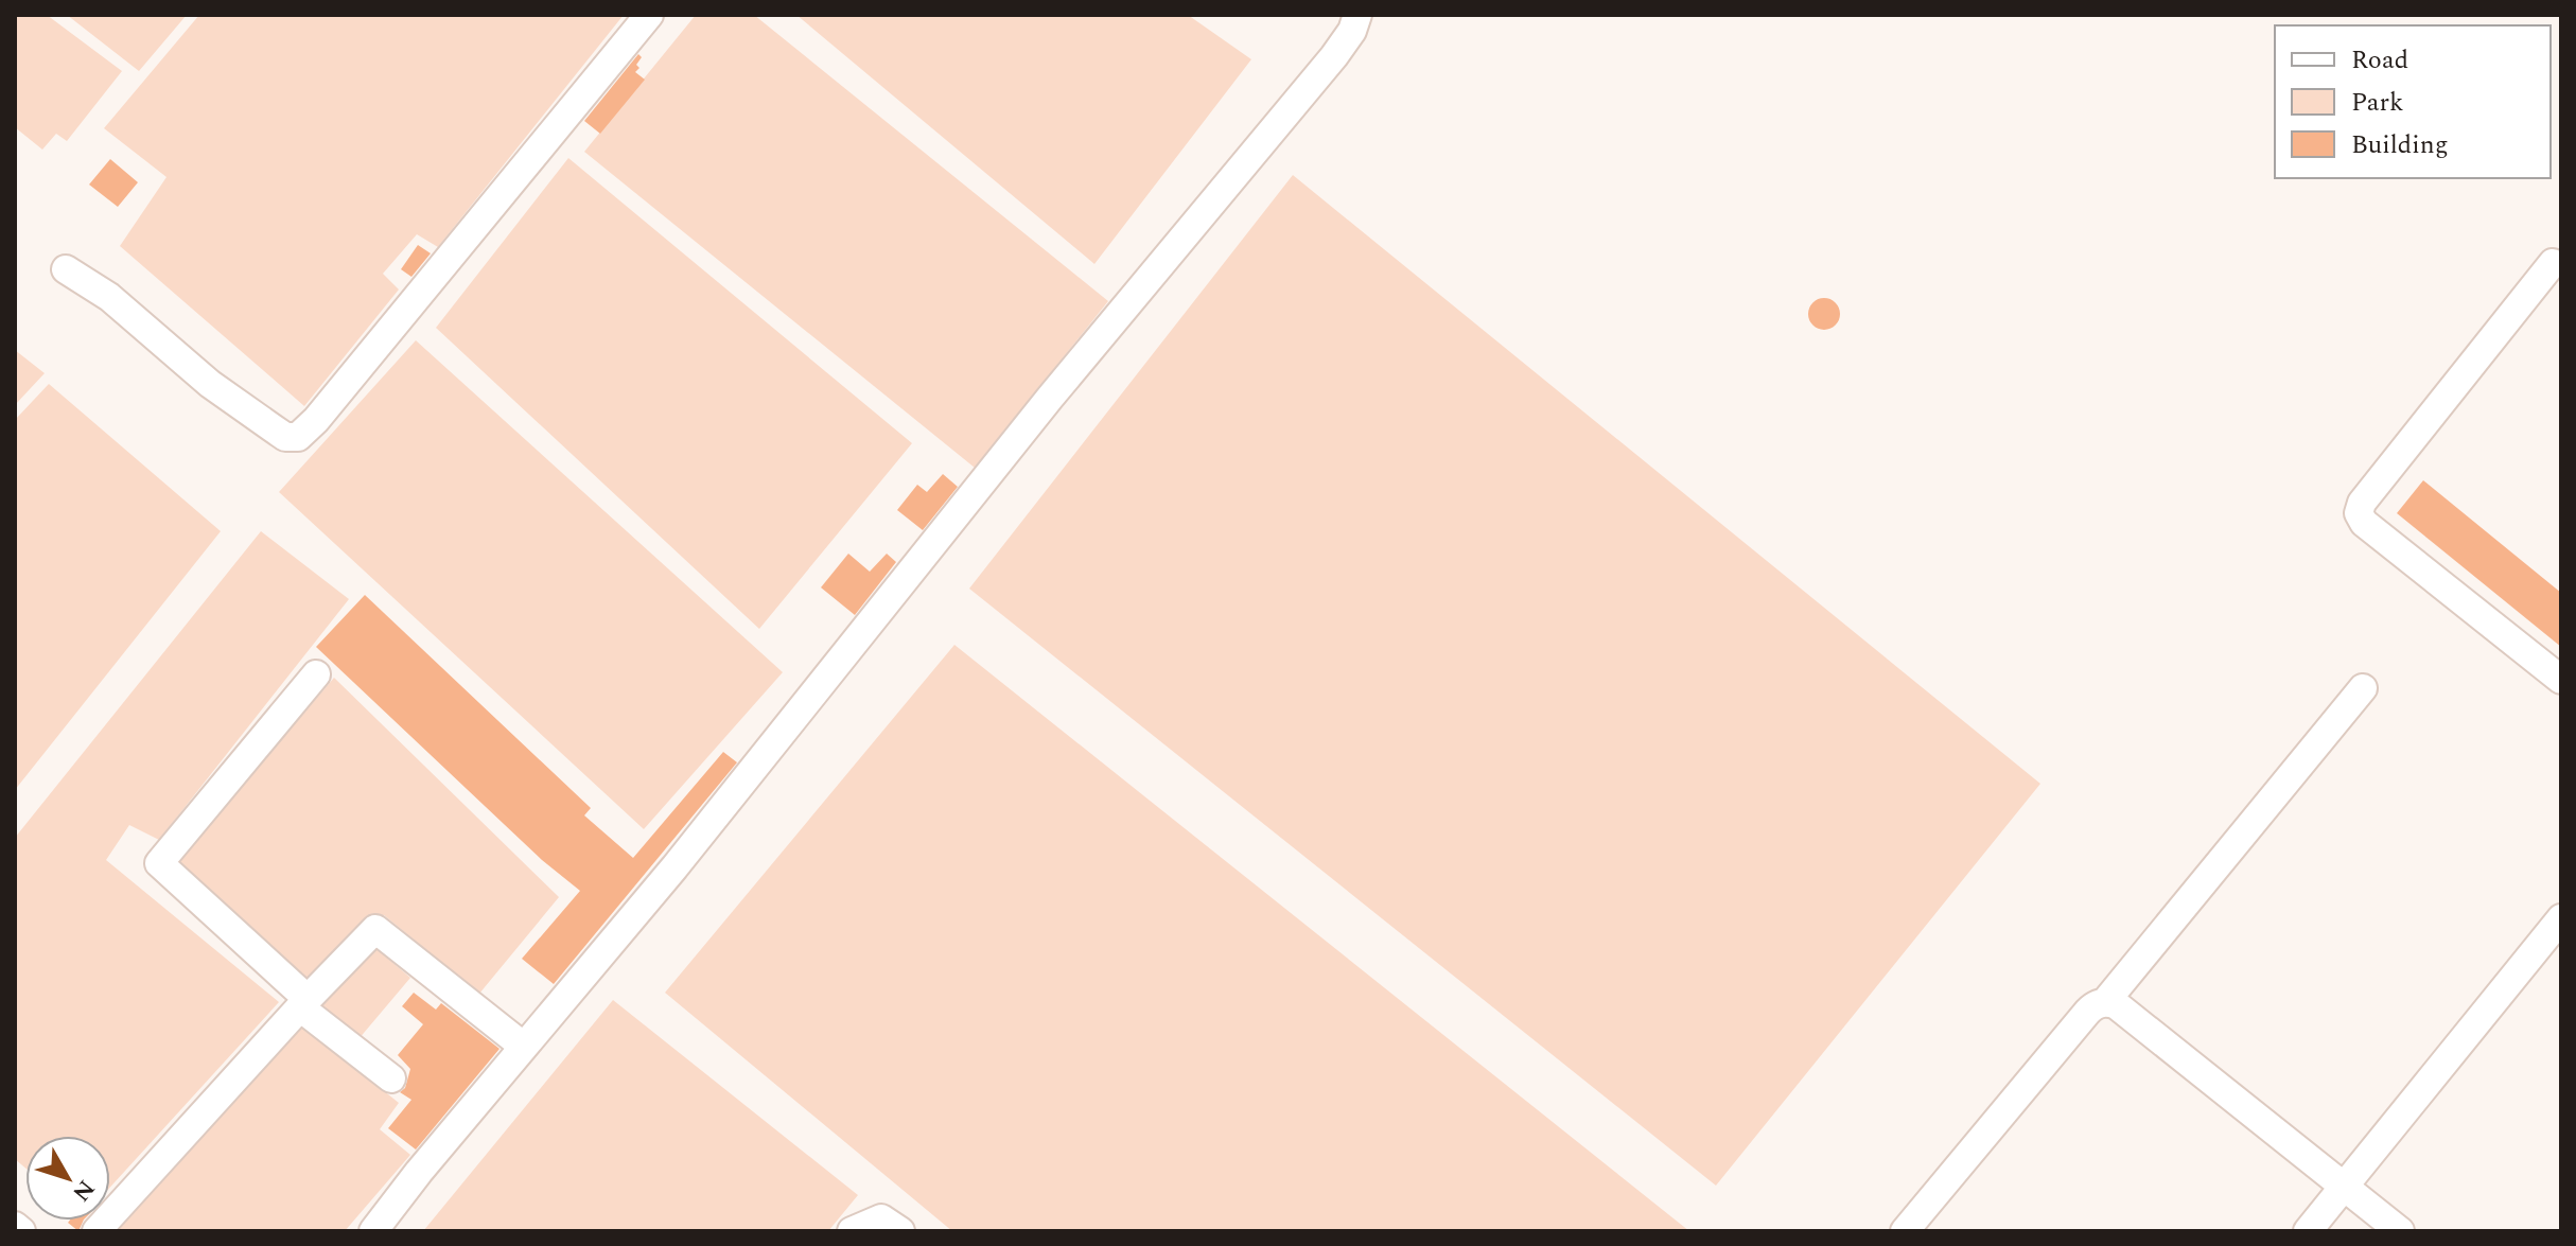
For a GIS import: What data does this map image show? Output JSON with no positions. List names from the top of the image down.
{
  "legend": ["Road", "Park", "Building"],
  "north": "bottom right"
}
